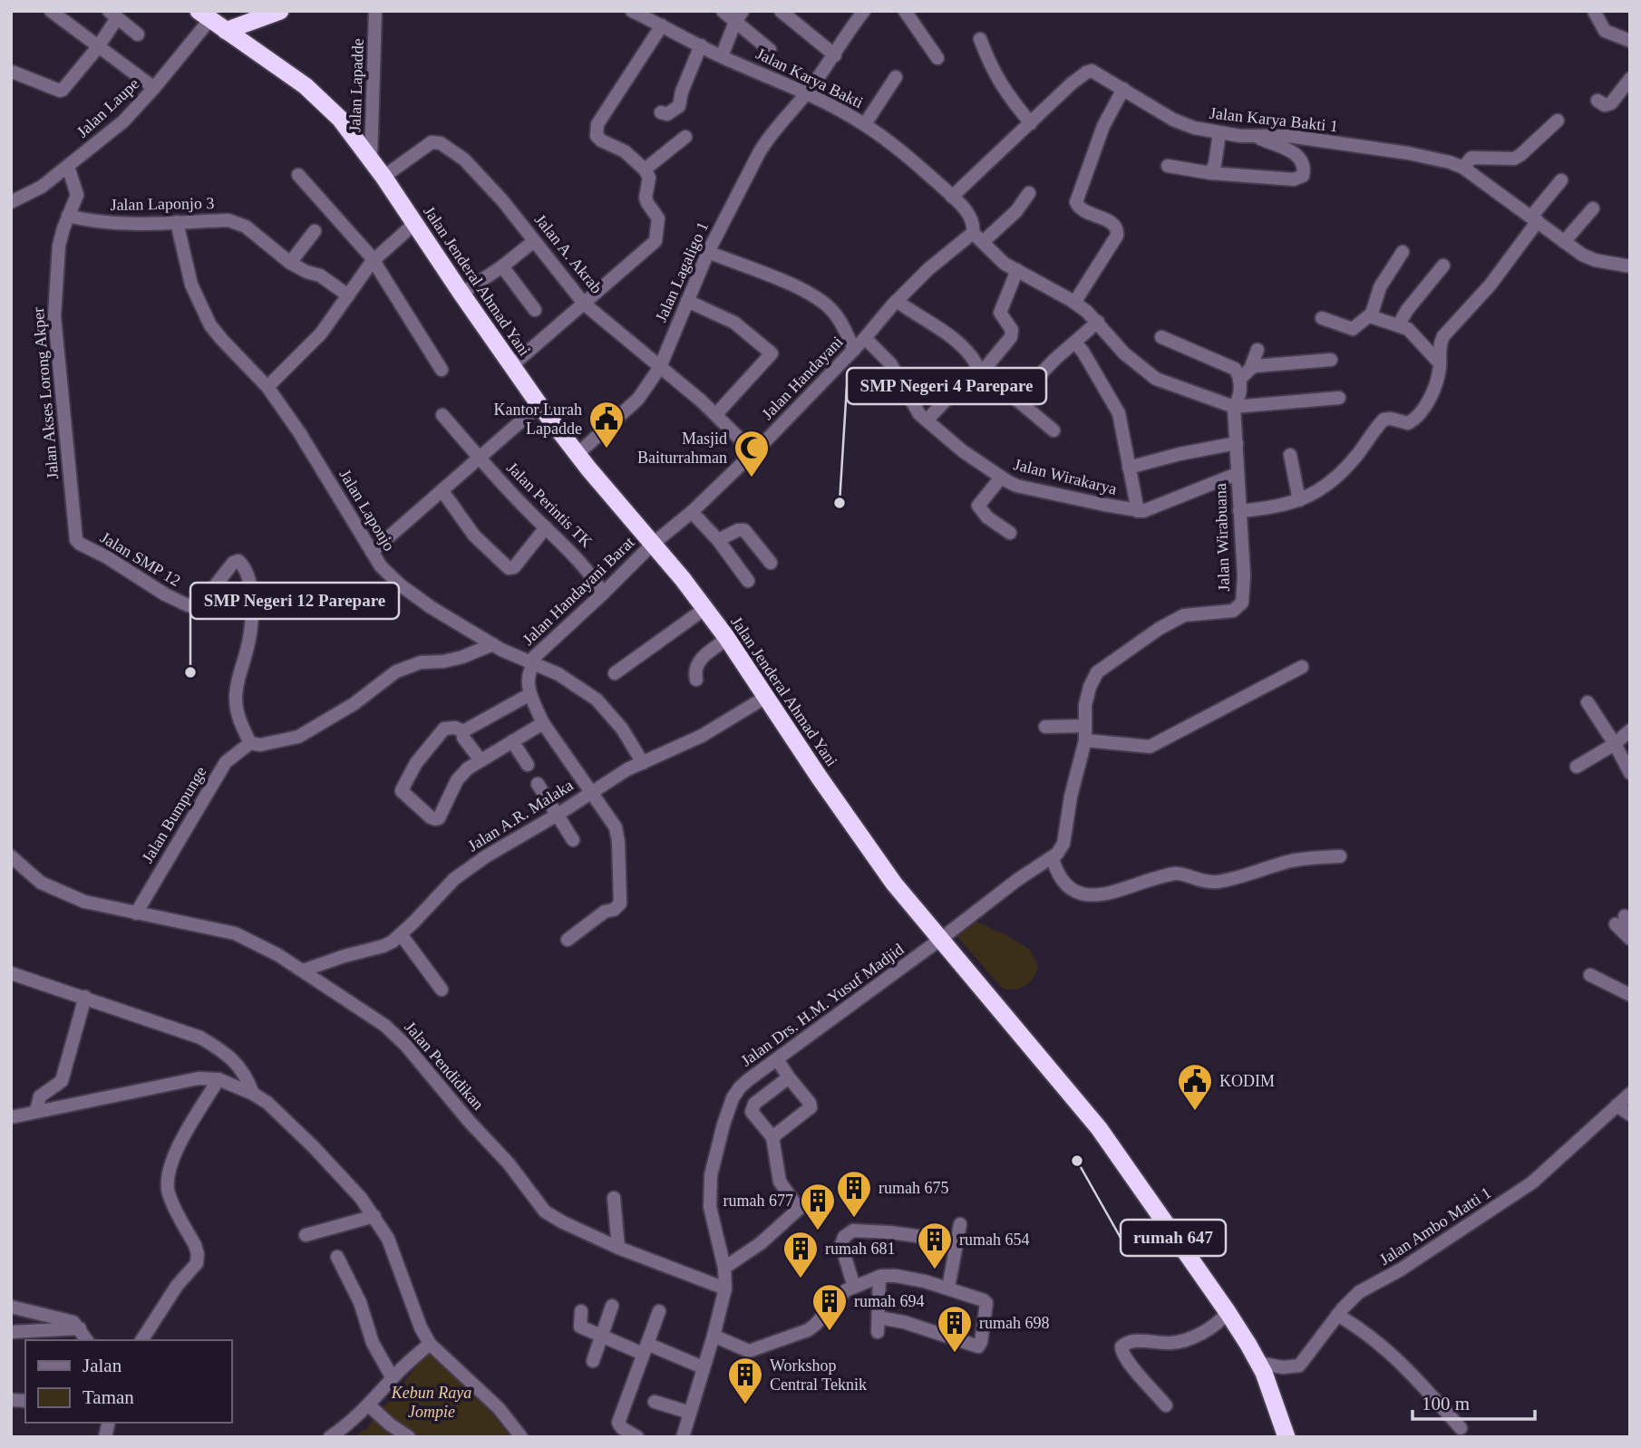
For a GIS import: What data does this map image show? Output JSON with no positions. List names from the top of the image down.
{
  "streets": {
    "highway": ["Jalan Jenderal Ahmad Yani"],
    "street": [
      "Jalan Karya Bakti",
      "Jalan Lapadde",
      "Jalan Laupe",
      "Jalan Karya Bakti 1",
      "Jalan Laponjo 3",
      "Jalan A. Akrab",
      "Jalan Lagaligo 1",
      "Jalan Handayani",
      "Jalan Akses Lorong Akper",
      "Jalan Wirakarya",
      "Jalan Perintis TK",
      "Jalan Laponjo",
      "Jalan Wirabuana",
      "Jalan SMP 12",
      "Jalan Handayani Barat",
      "Jalan Bumpunge",
      "Jalan A.R. Malaka",
      "Jalan Drs. H.M. Yusuf Madjid",
      "Jalan Pendidikan",
      "Jalan Ambo Matti 1"
    ]
  },
  "crossings": [
    ["Jalan Karya Bakti", "Jalan Karya Bakti 1"],
    ["Jalan Karya Bakti", "Jalan Lagaligo 1"],
    ["Jalan Karya Bakti", "Jalan Handayani"],
    ["Jalan Lapadde", "Jalan Jenderal Ahmad Yani"],
    ["Jalan Laupe", "Jalan Jenderal Ahmad Yani"],
    ["Jalan Laupe", "Jalan Akses Lorong Akper"],
    ["Jalan Laponjo 3", "Jalan Akses Lorong Akper"],
    ["Jalan Laponjo 3", "Jalan Laponjo"],
    ["Jalan A. Akrab", "Jalan Lagaligo 1"],
    ["Jalan A. Akrab", "Jalan Jenderal Ahmad Yani"],
    ["Jalan A. Akrab", "Jalan Handayani"],
    ["Jalan Lagaligo 1", "Jalan Jenderal Ahmad Yani"],
    ["Jalan Jenderal Ahmad Yani", "Jalan Handayani"],
    ["Jalan Jenderal Ahmad Yani", "Jalan Handayani Barat"],
    ["Jalan Jenderal Ahmad Yani", "Jalan A.R. Malaka"],
    ["Jalan Jenderal Ahmad Yani", "Jalan Drs. H.M. Yusuf Madjid"],
    ["Jalan Jenderal Ahmad Yani", "Jalan Ambo Matti 1"],
    ["Jalan Handayani", "Jalan Wirakarya"],
    ["Jalan Handayani", "Jalan Handayani Barat"],
    ["Jalan Akses Lorong Akper", "Jalan SMP 12"],
    ["Jalan Wirakarya", "Jalan Wirabuana"],
    ["Jalan Perintis TK", "Jalan Handayani Barat"],
    ["Jalan Laponjo", "Jalan Handayani Barat"],
    ["Jalan Laponjo", "Jalan A.R. Malaka"],
    ["Jalan SMP 12", "Jalan Bumpunge"],
    ["Jalan Bumpunge", "Jalan Pendidikan"],
    ["Jalan A.R. Malaka", "Jalan Pendidikan"],
    ["Jalan Drs. H.M. Yusuf Madjid", "Jalan Pendidikan"]
  ],
  "parks": ["Kebun Raya Jompie"],
  "places": {
    "public building": ["Kantor Lurah Lapadde", "KODIM"],
    "mosque": ["Masjid Baiturrahman"],
    "other": ["SMP Negeri 4 Parepare", "SMP Negeri 12 Parepare", "rumah 647"],
    "building": [
      "rumah 675",
      "rumah 677",
      "rumah 654",
      "rumah 681",
      "rumah 694",
      "rumah 698",
      "Workshop Central Teknik"
    ]
  },
  "legend": ["Jalan", "Taman"],
  "scale_bar": "100 m"
}
